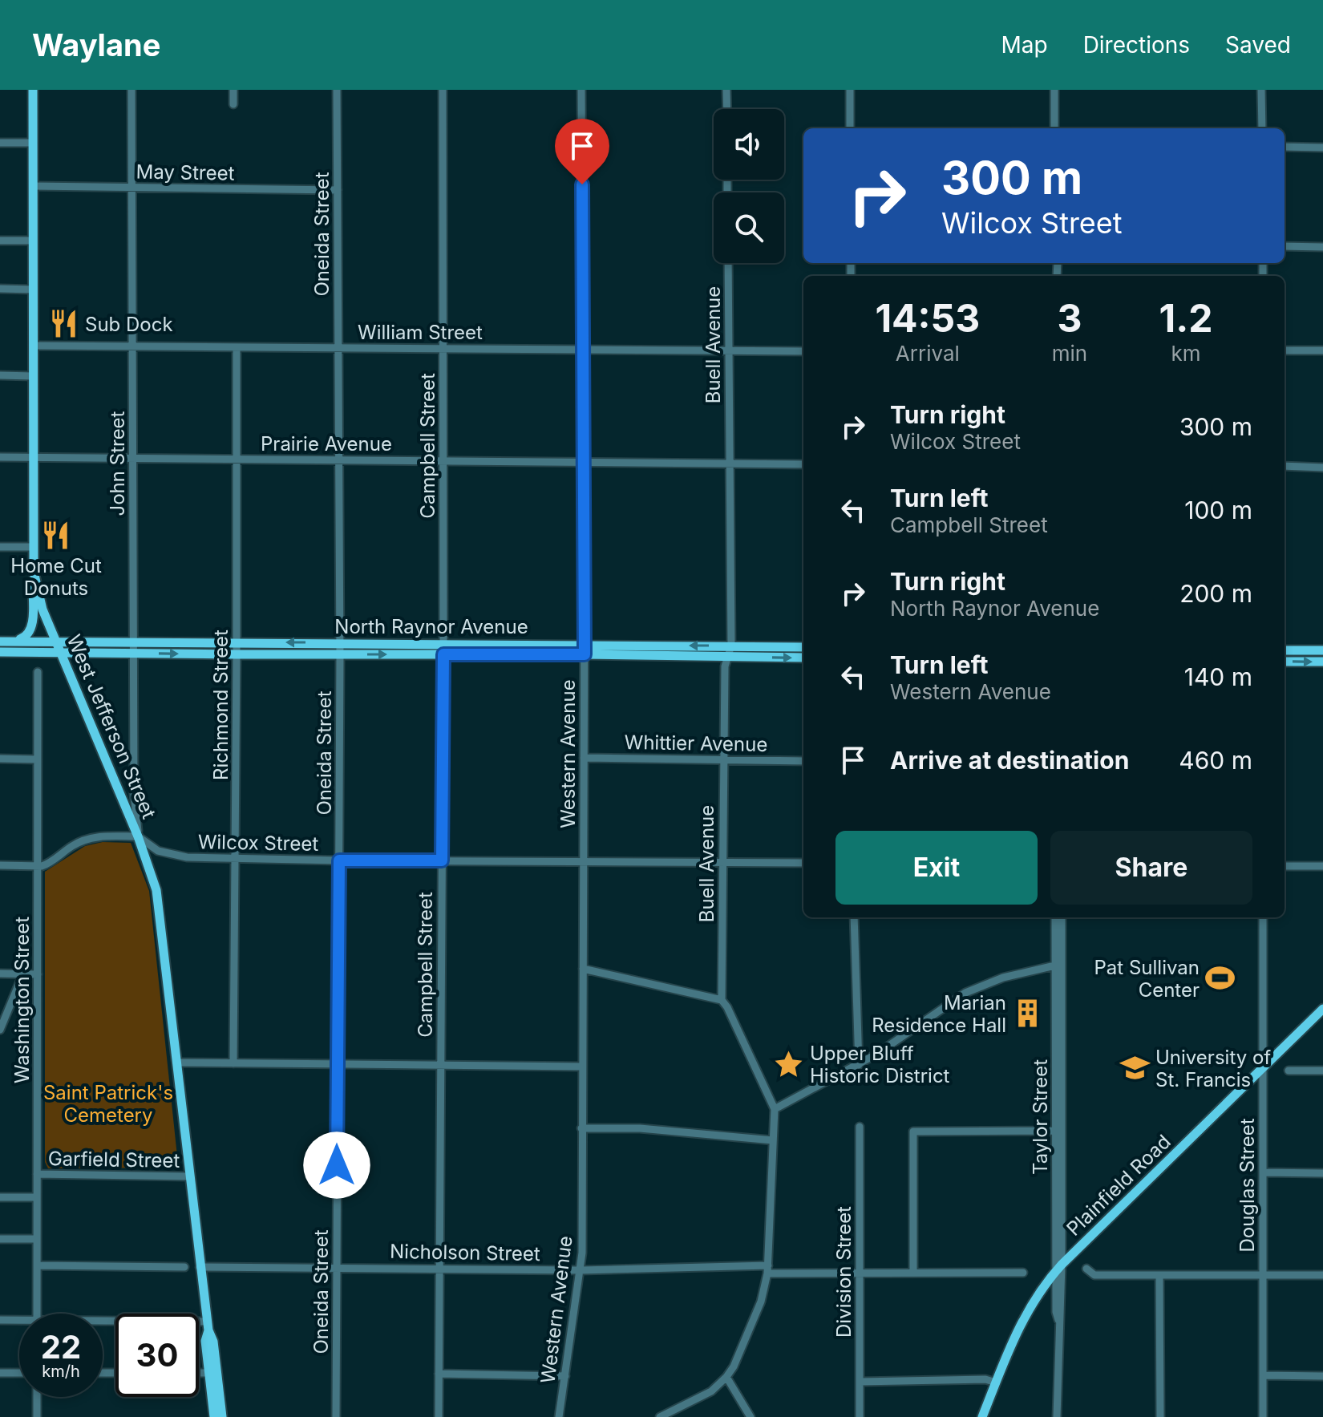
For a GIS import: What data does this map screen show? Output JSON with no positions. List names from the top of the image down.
{
  "streets": {
    "main road": ["North Raynor Avenue", "West Jefferson Street", "Plainfield Road"],
    "street": [
      "May Street",
      "Oneida Street",
      "William Street",
      "Buell Avenue",
      "Prairie Avenue",
      "Campbell Street",
      "John Street",
      "Richmond Street",
      "Whittier Avenue",
      "Western Avenue",
      "Wilcox Street",
      "Washington Street",
      "Taylor Street",
      "Garfield Street",
      "Douglas Street",
      "Nicholson Street",
      "Division Street"
    ]
  },
  "crossings": [
    ["May Street", "Oneida Street"],
    ["May Street", "John Street"],
    ["May Street", "West Jefferson Street"],
    ["Oneida Street", "William Street"],
    ["Oneida Street", "Prairie Avenue"],
    ["Oneida Street", "North Raynor Avenue"],
    ["Oneida Street", "Wilcox Street"],
    ["Oneida Street", "Nicholson Street"],
    ["William Street", "Buell Avenue"],
    ["William Street", "Campbell Street"],
    ["William Street", "John Street"],
    ["William Street", "Richmond Street"],
    ["William Street", "West Jefferson Street"],
    ["William Street", "Western Avenue"],
    ["Buell Avenue", "Prairie Avenue"],
    ["Buell Avenue", "North Raynor Avenue"],
    ["Buell Avenue", "Whittier Avenue"],
    ["Buell Avenue", "Wilcox Street"],
    ["Buell Avenue", "Nicholson Street"],
    ["Prairie Avenue", "Campbell Street"],
    ["Prairie Avenue", "John Street"],
    ["Prairie Avenue", "Richmond Street"],
    ["Prairie Avenue", "West Jefferson Street"],
    ["Prairie Avenue", "Western Avenue"],
    ["Campbell Street", "North Raynor Avenue"],
    ["Campbell Street", "Wilcox Street"],
    ["Campbell Street", "Nicholson Street"],
    ["John Street", "North Raynor Avenue"],
    ["John Street", "West Jefferson Street"],
    ["John Street", "Wilcox Street"],
    ["North Raynor Avenue", "Richmond Street"],
    ["North Raynor Avenue", "West Jefferson Street"],
    ["North Raynor Avenue", "Western Avenue"],
    ["Richmond Street", "Wilcox Street"],
    ["West Jefferson Street", "Wilcox Street"],
    ["West Jefferson Street", "Garfield Street"],
    ["West Jefferson Street", "Nicholson Street"],
    ["Whittier Avenue", "Western Avenue"],
    ["Western Avenue", "Wilcox Street"],
    ["Western Avenue", "Nicholson Street"],
    ["Washington Street", "Garfield Street"],
    ["Taylor Street", "Plainfield Road"],
    ["Plainfield Road", "Douglas Street"],
    ["Nicholson Street", "Division Street"]
  ],
  "parks": ["Saint Patrick's Cemetery"],
  "places": {
    "restaurant": ["Sub Dock", "Home Cut Donuts"],
    "sports": ["Pat Sullivan Center"],
    "building": ["Marian Residence Hall"],
    "place": ["Upper Bluff Historic District"],
    "school or university": ["University of St. Francis"]
  },
  "page": {
    "header": "Waylane",
    "nav": ["Map", "Directions", "Saved"],
    "turn": ["300 m", "Wilcox Street"],
    "eta": [
      "14:53",
      "Arrival",
      "3",
      "min",
      "1.2",
      "km"
    ],
    "list": [
      {
        "name": "Turn right",
        "note": "Wilcox Street",
        "value": "300 m"
      },
      {
        "name": "Turn left",
        "note": "Campbell Street",
        "value": "100 m"
      },
      {
        "name": "Turn right",
        "note": "North Raynor Avenue",
        "value": "200 m"
      },
      {
        "name": "Turn left",
        "note": "Western Avenue",
        "value": "140 m"
      },
      {
        "name": "Arrive at destination",
        "value": "460 m"
      }
    ],
    "buttons": ["Exit", "Share"],
    "speed": "22 km/h",
    "limit": "30"
  }
}
